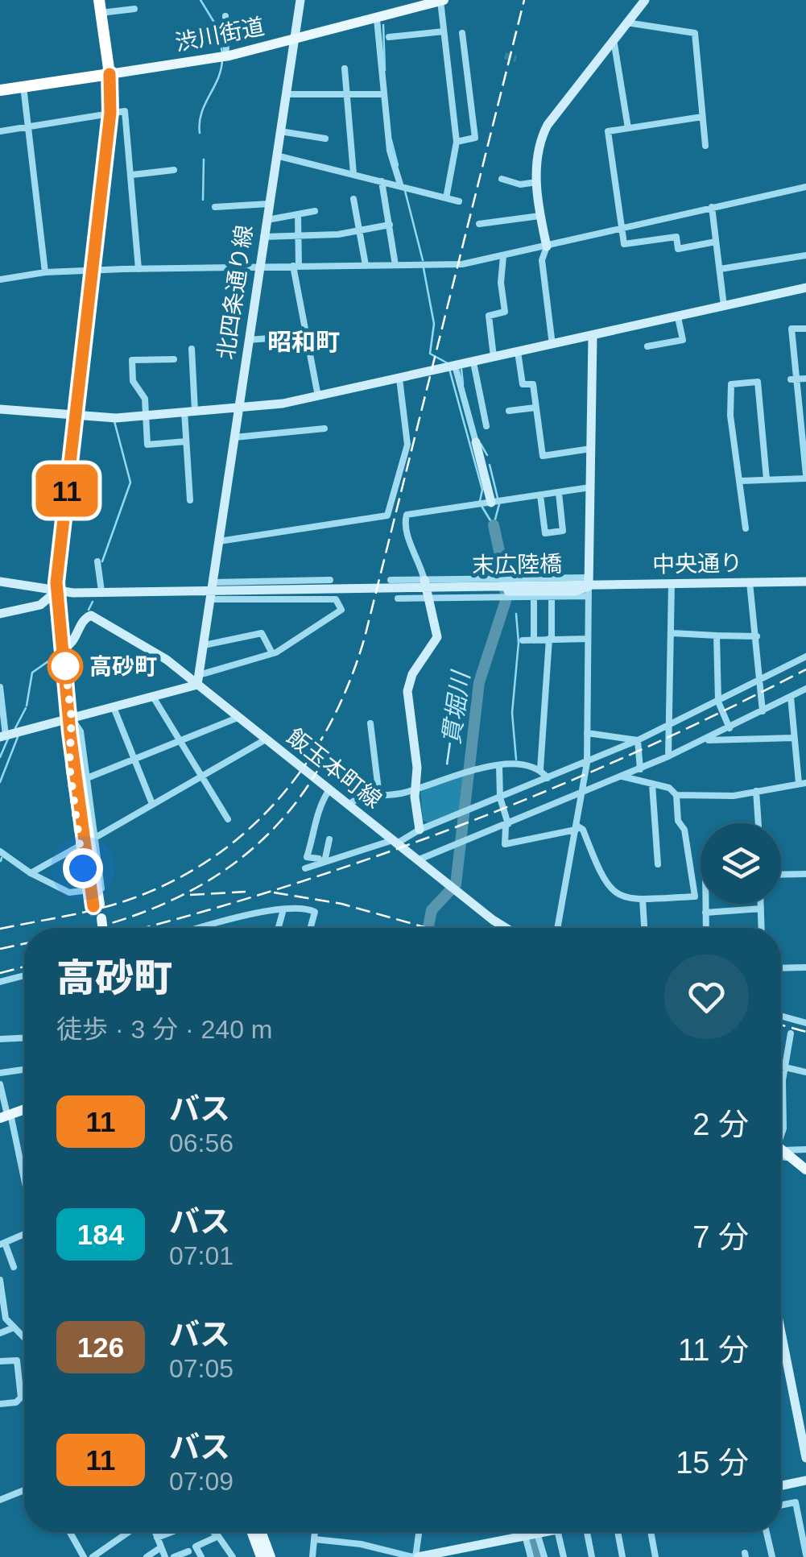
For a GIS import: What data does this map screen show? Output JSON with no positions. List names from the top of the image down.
{
  "streets": {
    "highway": ["渋川街道"],
    "street": [
      "北四条通り線",
      "中央通り",
      "末広陸橋",
      "飯玉本町線"
    ]
  },
  "crossings": [
    ["渋川街道", "北四条通り線"],
    ["北四条通り線", "末広陸橋"],
    ["中央通り", "末広陸橋"]
  ],
  "districts": ["昭和町"],
  "water": ["一貫堀川"],
  "places": ["高砂町"],
  "lines": ["bus line 11"],
  "page": {
    "on_map": "11",
    "heading": ["高砂町", "徒歩 · 3 分 · 240 m"],
    "list": [
      {
        "mark": "11",
        "name": "バス",
        "note": "06:56",
        "value": "2 分"
      },
      {
        "mark": "184",
        "name": "バス",
        "note": "07:01",
        "value": "7 分"
      },
      {
        "mark": "126",
        "name": "バス",
        "note": "07:05",
        "value": "11 分"
      },
      {
        "mark": "11",
        "name": "バス",
        "note": "07:09",
        "value": "15 分"
      }
    ]
  }
}
